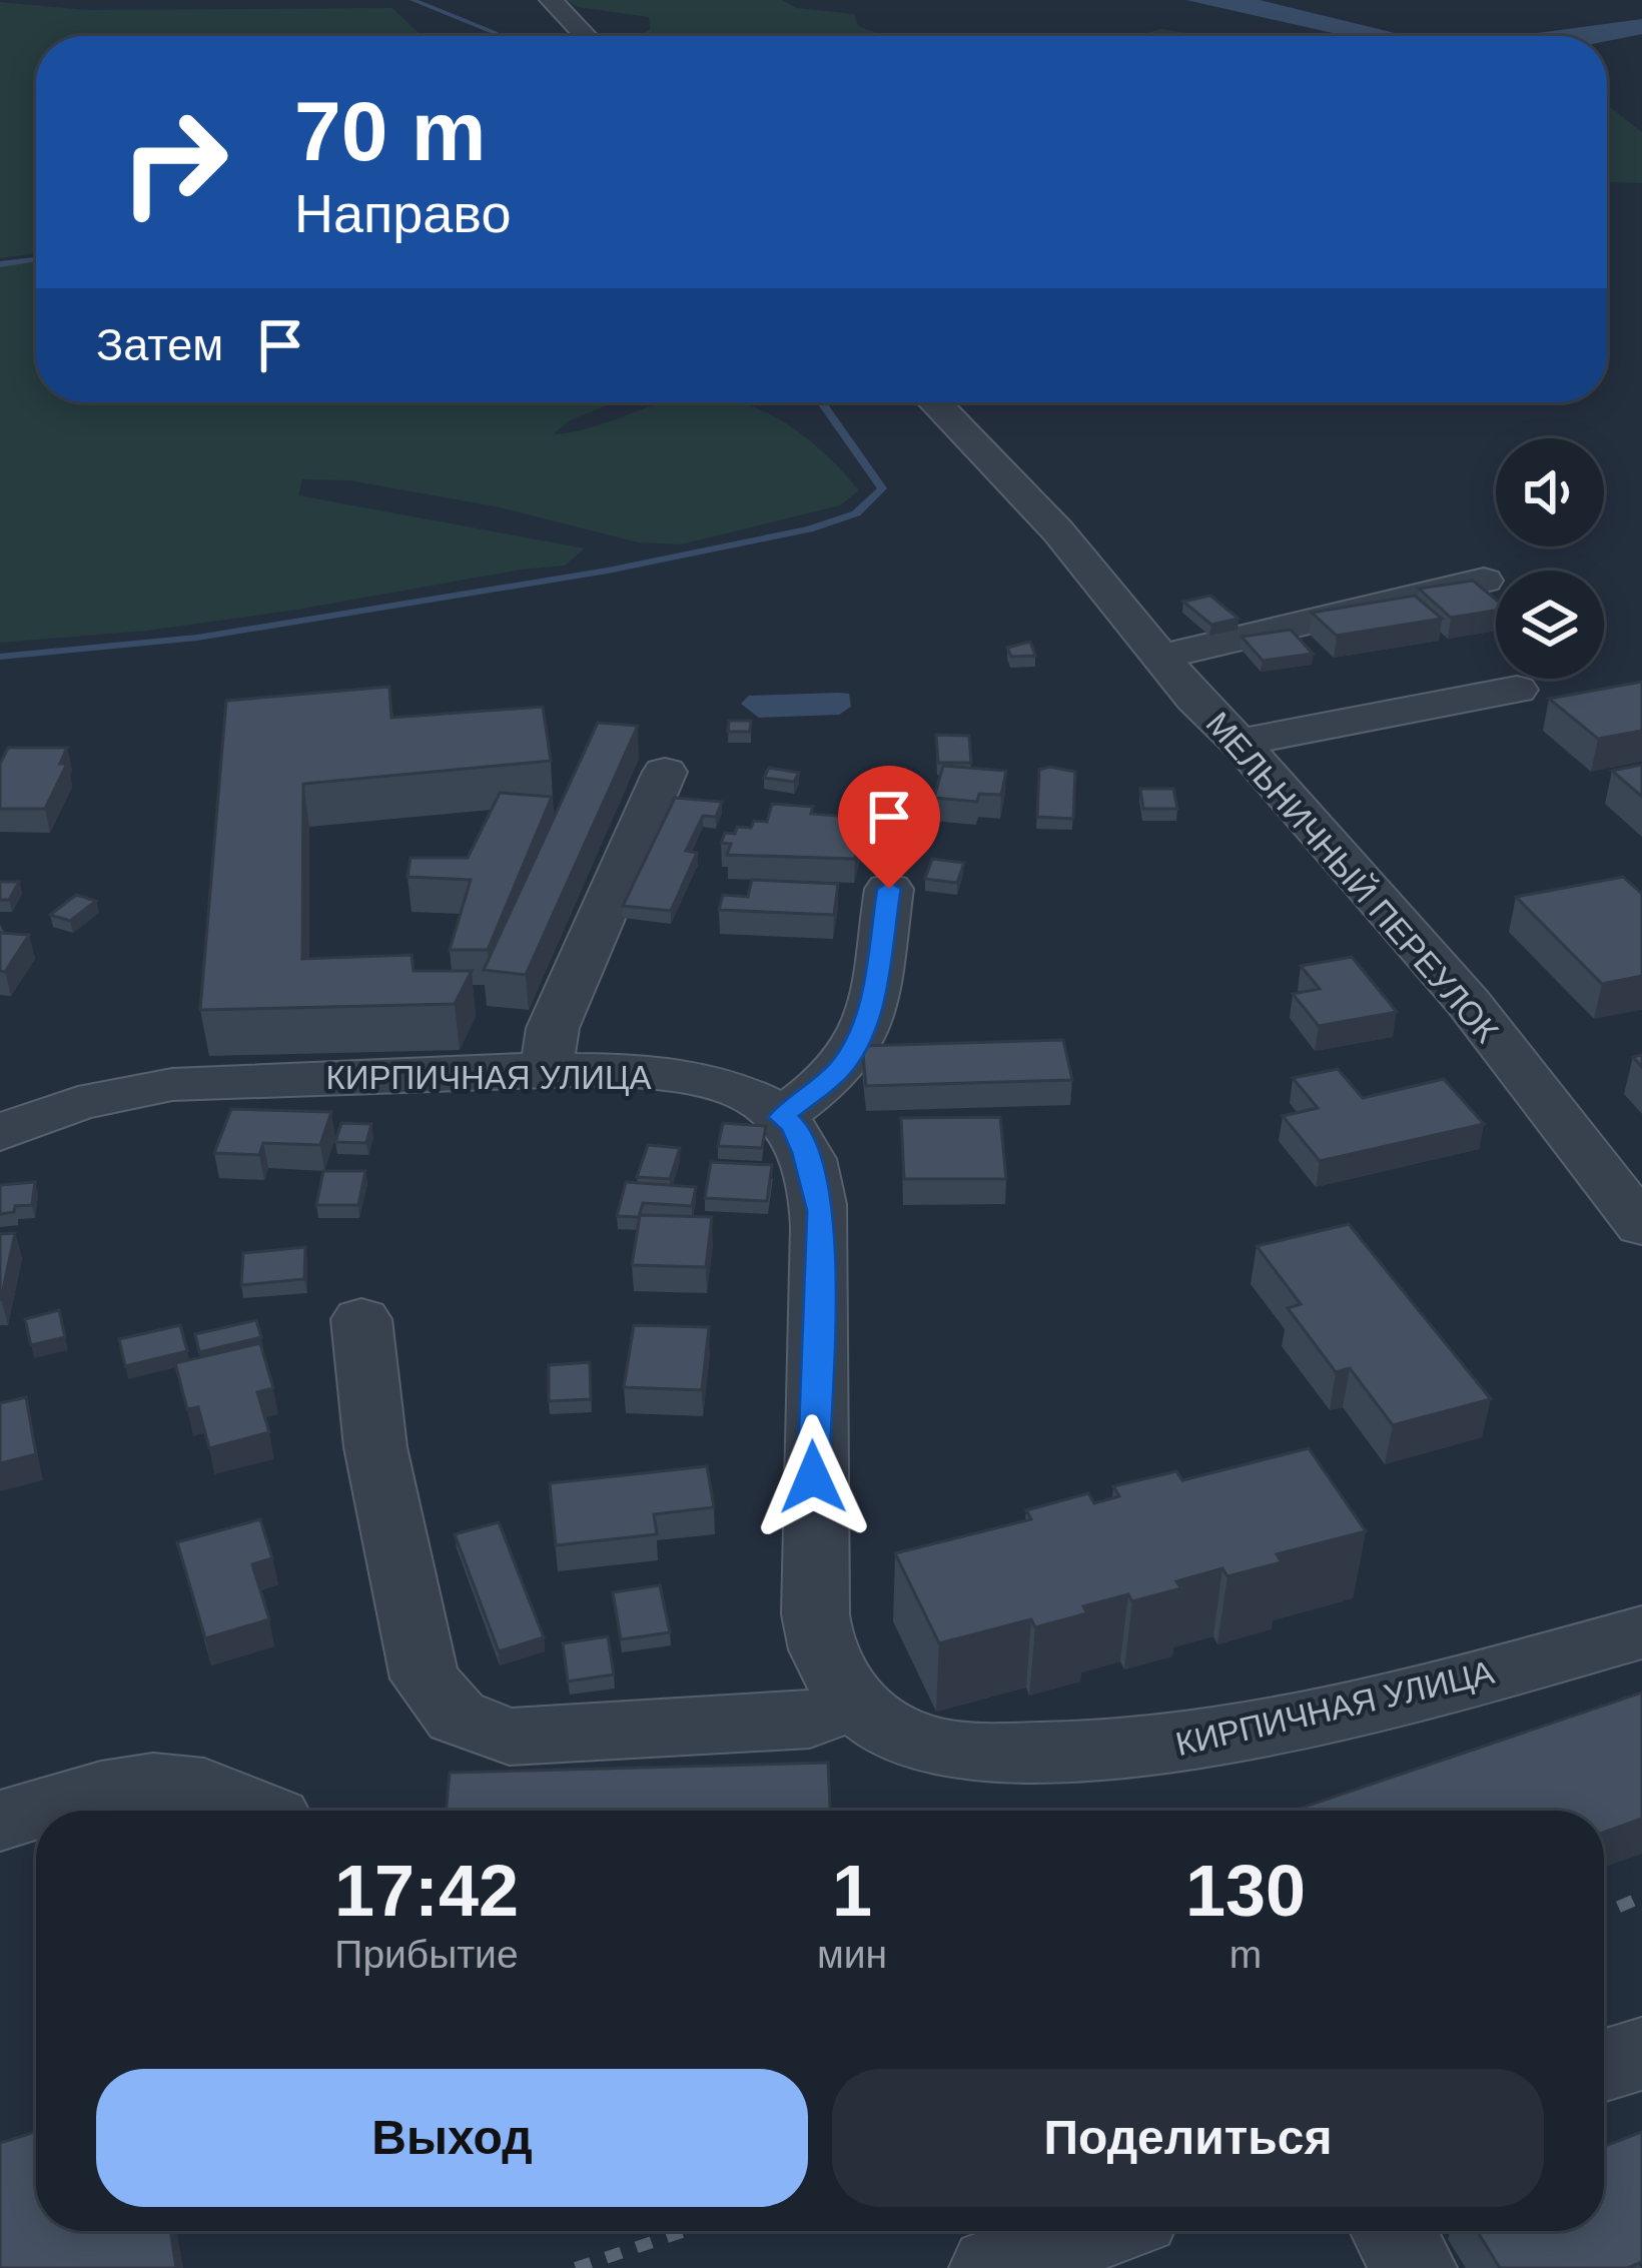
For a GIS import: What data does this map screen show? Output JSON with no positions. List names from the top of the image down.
{
  "streets": {
    "street": ["МЕЛЬНИЧНЫЙ ПЕРЕУЛОК", "КИРПИЧНАЯ УЛИЦА"]
  },
  "page": {
    "turn": ["70 m", "Направо"],
    "then": "Затем",
    "eta": [
      "17:42",
      "Прибытие",
      "1",
      "мин",
      "130",
      "m"
    ],
    "buttons": ["Выход", "Поделиться"]
  }
}
